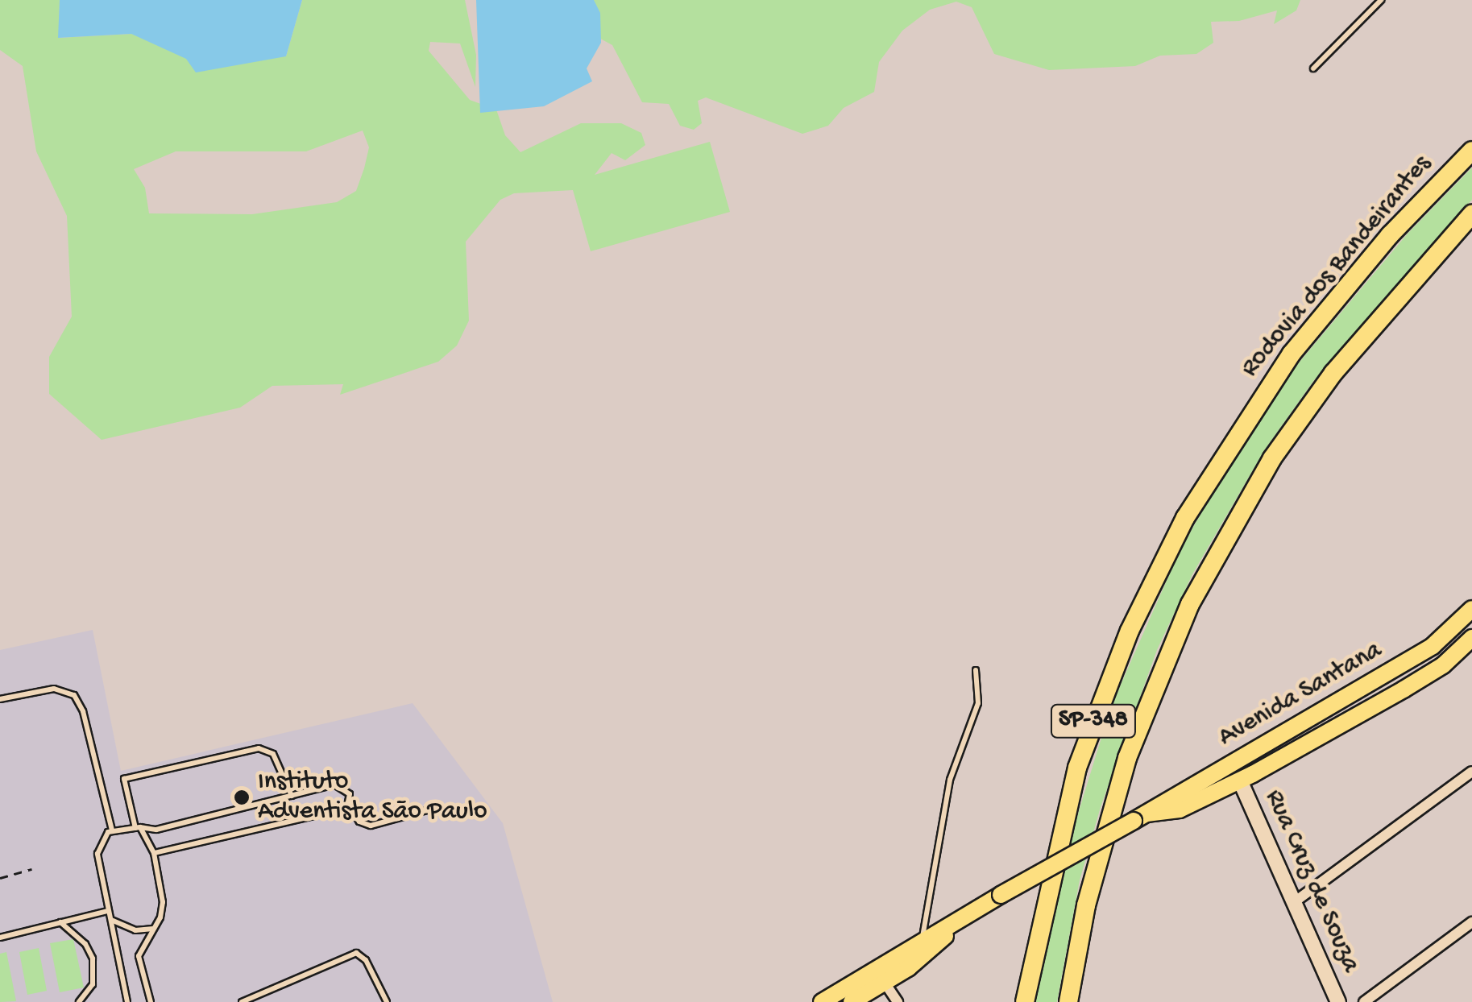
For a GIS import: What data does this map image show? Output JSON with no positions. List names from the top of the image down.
{
  "streets": {
    "highway": ["Rodovia dos Bandeirantes", "SP-348"],
    "main road": ["Avenida Santana"],
    "street": ["Rua Cruz de Souza"]
  },
  "crossings": [
    ["Avenida Santana", "Rua Cruz de Souza"]
  ],
  "places": ["Instituto Adventista São Paulo"]
}
